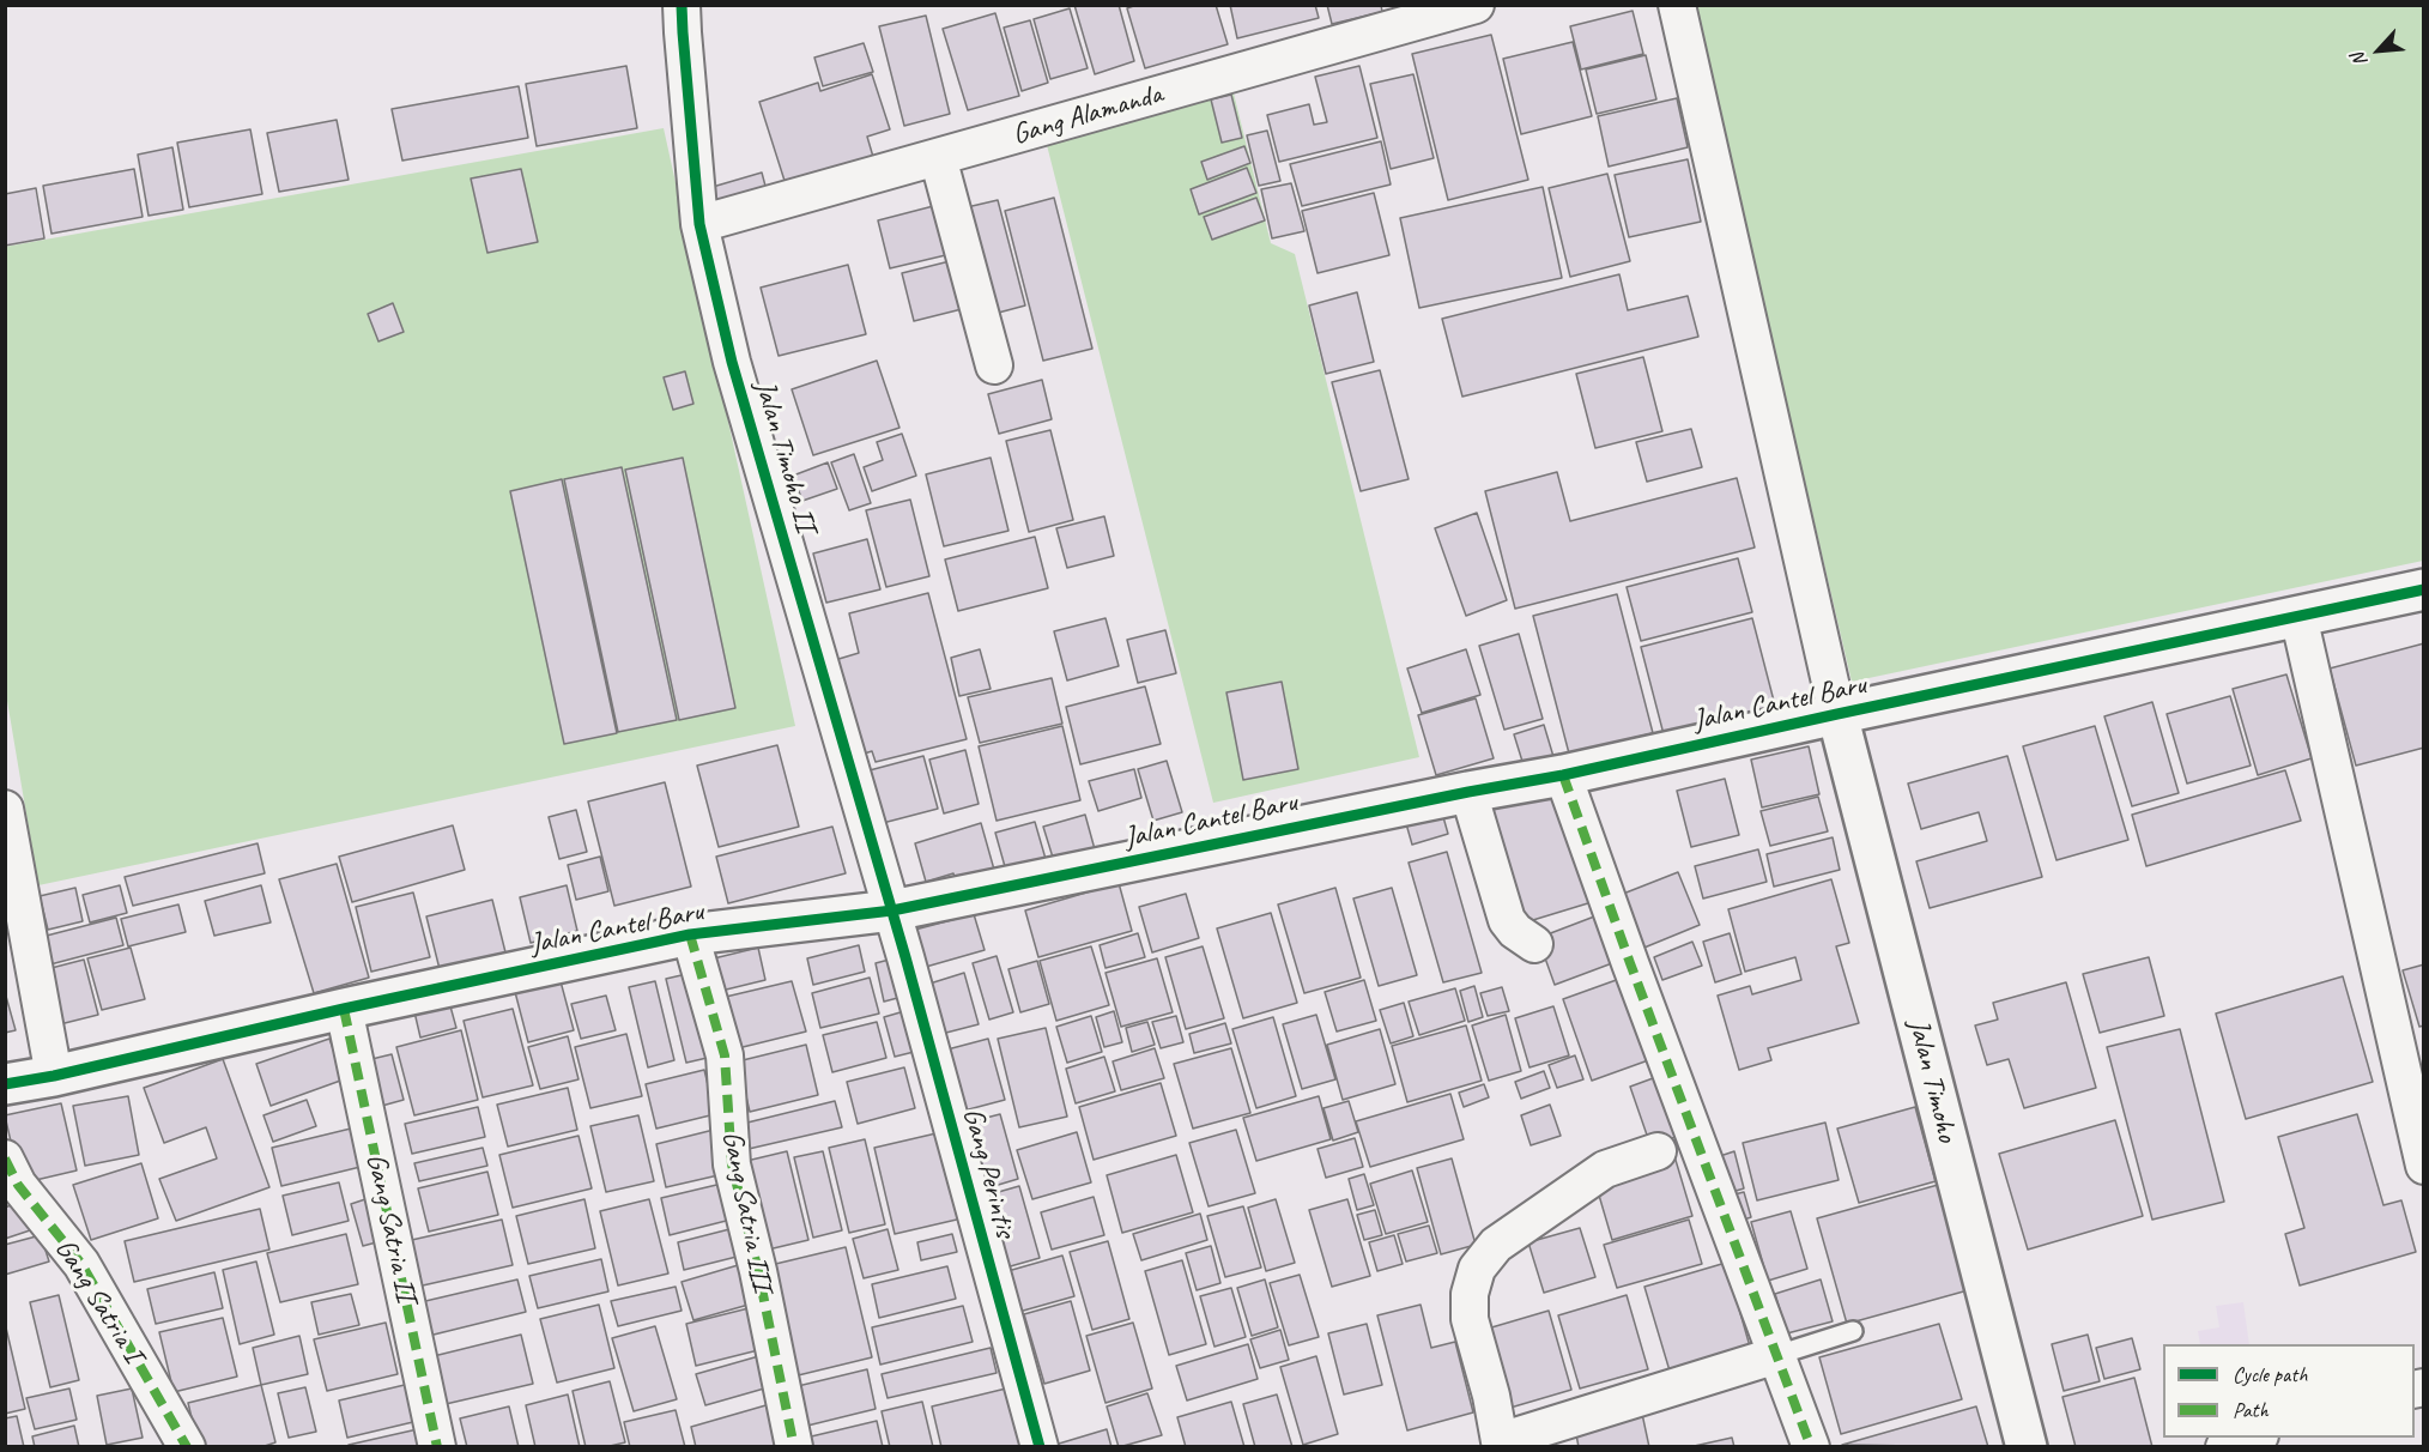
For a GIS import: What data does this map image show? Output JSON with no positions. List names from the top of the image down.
{
  "streets": {
    "street": [
      "Gang Alamanda",
      "Jalan Timoho II",
      "Jalan Cantel Baru",
      "Jalan Timoho",
      "Gang Perintis",
      "Gang Satria III",
      "Gang Satria II",
      "Gang Satria I"
    ]
  },
  "crossings": [
    ["Gang Alamanda", "Jalan Timoho II"],
    ["Jalan Timoho II", "Jalan Cantel Baru"],
    ["Jalan Timoho II", "Gang Perintis"],
    ["Jalan Cantel Baru", "Jalan Timoho"],
    ["Jalan Cantel Baru", "Gang Perintis"],
    ["Jalan Cantel Baru", "Gang Satria III"],
    ["Jalan Cantel Baru", "Gang Satria II"]
  ],
  "legend": ["Cycle path", "Path"],
  "north": "bottom left"
}
